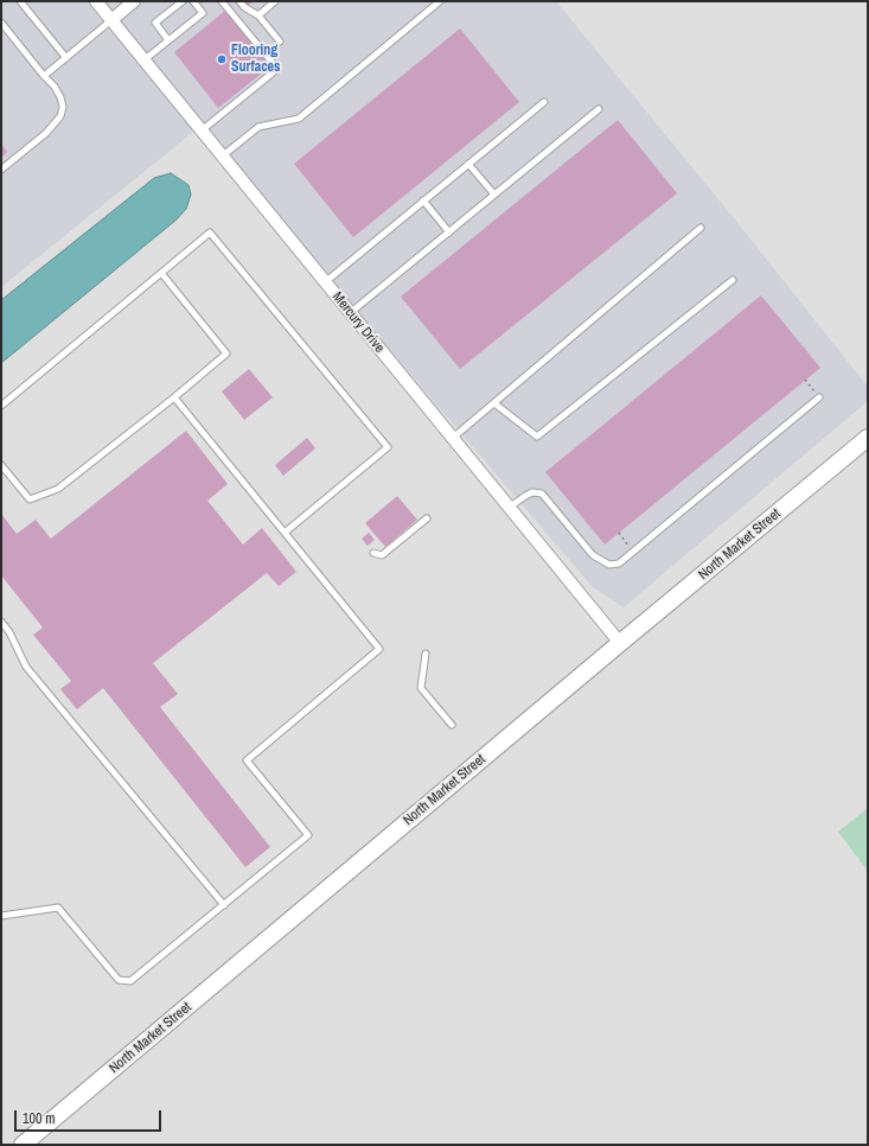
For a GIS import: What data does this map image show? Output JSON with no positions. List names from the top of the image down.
{
  "streets": {
    "main road": ["North Market Street"],
    "street": ["Mercury Drive"]
  },
  "crossings": [
    ["Mercury Drive", "North Market Street"]
  ],
  "places": ["Flooring Surfaces"],
  "scale_bar": "100 m"
}
